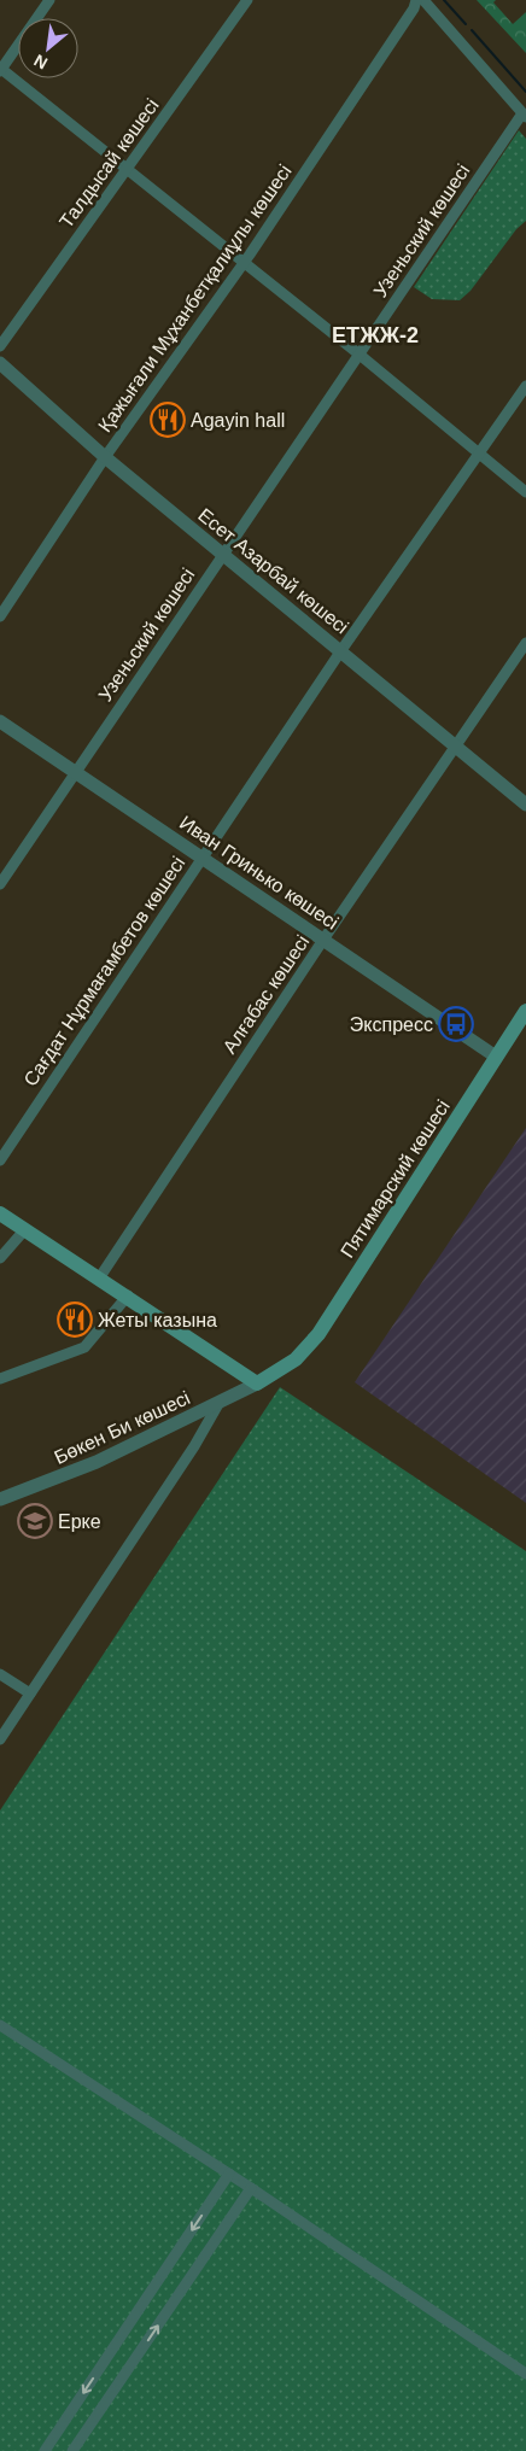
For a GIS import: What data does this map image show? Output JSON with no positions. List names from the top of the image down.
{
  "streets": {
    "main road": ["Пятимарский көшесі"],
    "street": [
      "Талдысай көшесі",
      "Узеньский көшесі",
      "Қажығали Мұханбетқалиұлы көшесі",
      "Есет Азарбай көшесі",
      "Иван Гринько көшесі",
      "Сағдат Нұрмағамбетов көшесі",
      "Алғабас көшесі",
      "Бөкен Би көшесі"
    ]
  },
  "crossings": [
    ["Узеньский көшесі", "Есет Азарбай көшесі"],
    ["Узеньский көшесі", "Иван Гринько көшесі"],
    ["Қажығали Мұханбетқалиұлы көшесі", "Есет Азарбай көшесі"],
    ["Есет Азарбай көшесі", "Сағдат Нұрмағамбетов көшесі"],
    ["Есет Азарбай көшесі", "Алғабас көшесі"],
    ["Иван Гринько көшесі", "Сағдат Нұрмағамбетов көшесі"],
    ["Иван Гринько көшесі", "Алғабас көшесі"],
    ["Иван Гринько көшесі", "Пятимарский көшесі"],
    ["Пятимарский көшесі", "Бөкен Би көшесі"]
  ],
  "districts": ["ЕТЖЖ-2"],
  "places": {
    "restaurant": ["Agayin hall", "Жеты казына"],
    "bus stop": ["Экспресс"],
    "school or university": ["Ерке"]
  },
  "north": "bottom left"
}
